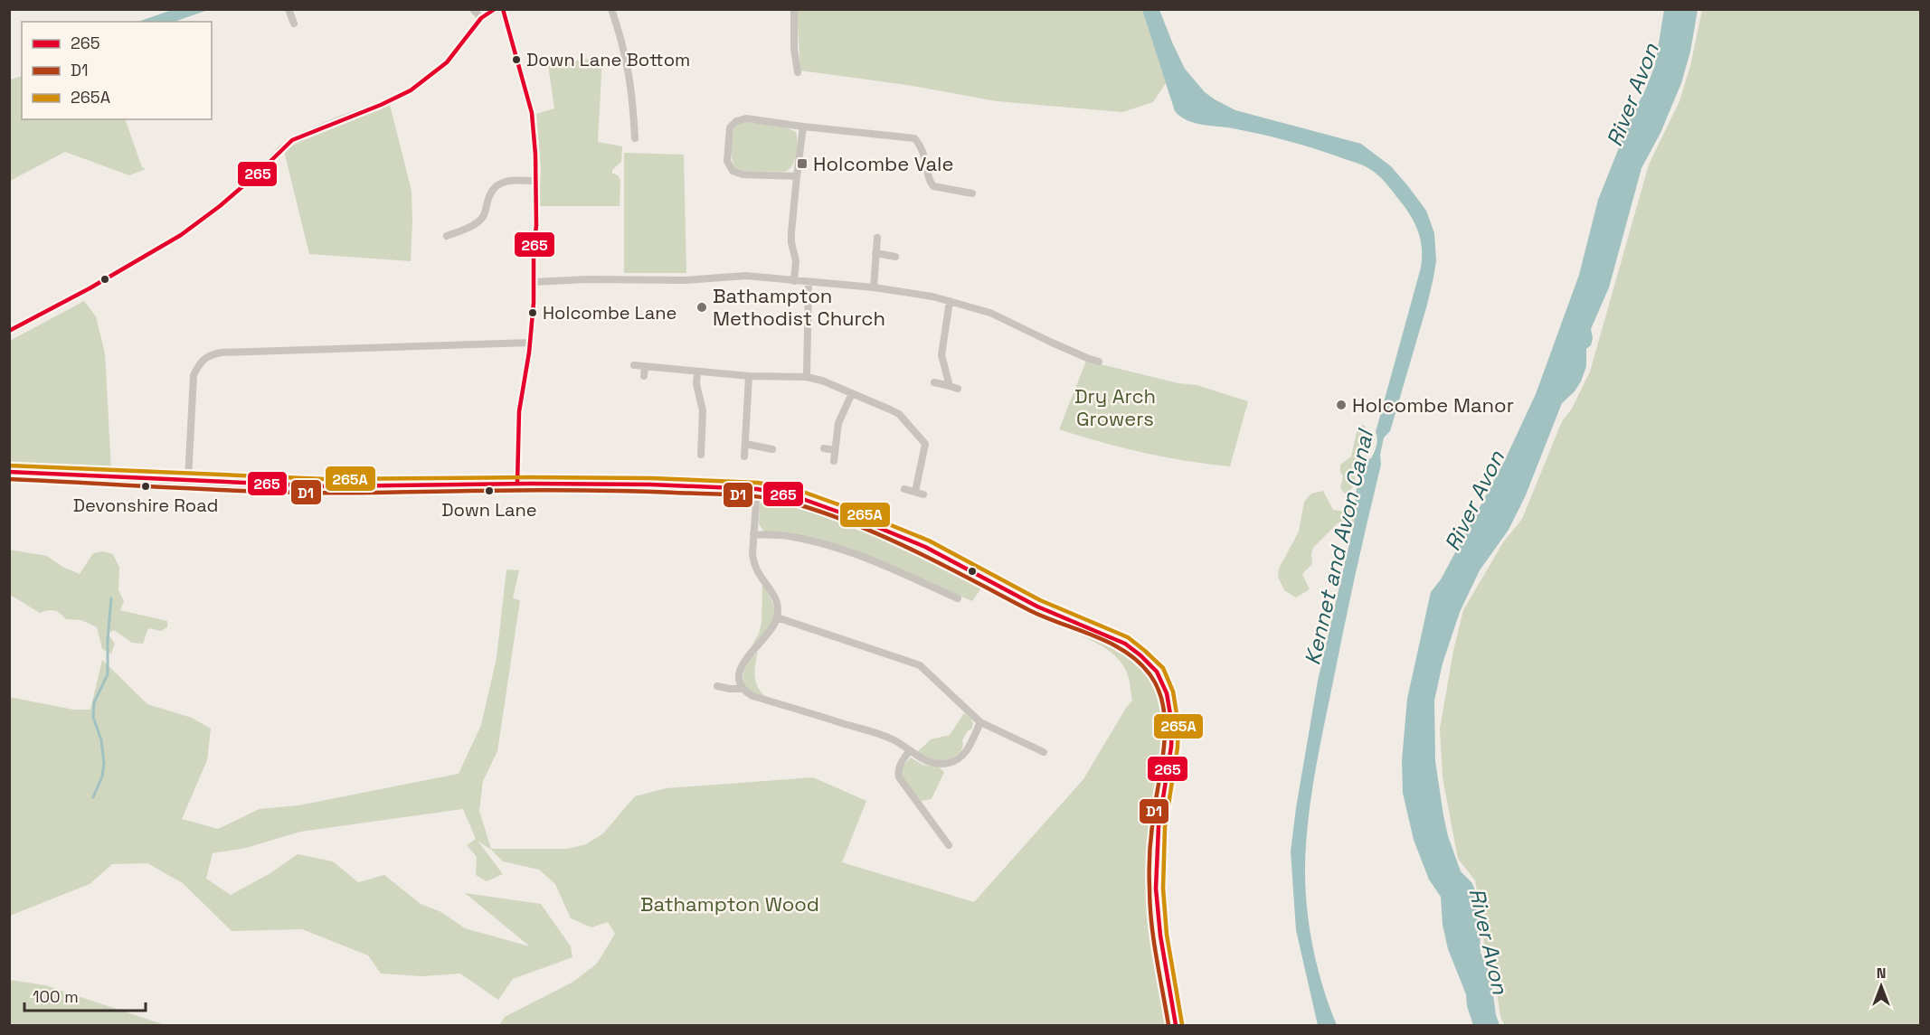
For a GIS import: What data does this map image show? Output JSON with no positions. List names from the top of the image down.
{
  "water": ["River Avon", "Kennet and Avon Canal"],
  "parks": ["Dry Arch Growers", "Bathampton Wood"],
  "places": {
    "other": [
      "Down Lane Bottom",
      "Bathampton Methodist Church",
      "Holcombe Lane",
      "Holcombe Manor",
      "Devonshire Road",
      "Down Lane"
    ],
    "transit": ["Holcombe Vale"]
  },
  "lines": ["transit line 265", "transit line 265A", "transit line D1"],
  "legend": ["265", "D1", "265A"],
  "scale_bar": "100 m",
  "north": "top"
}
